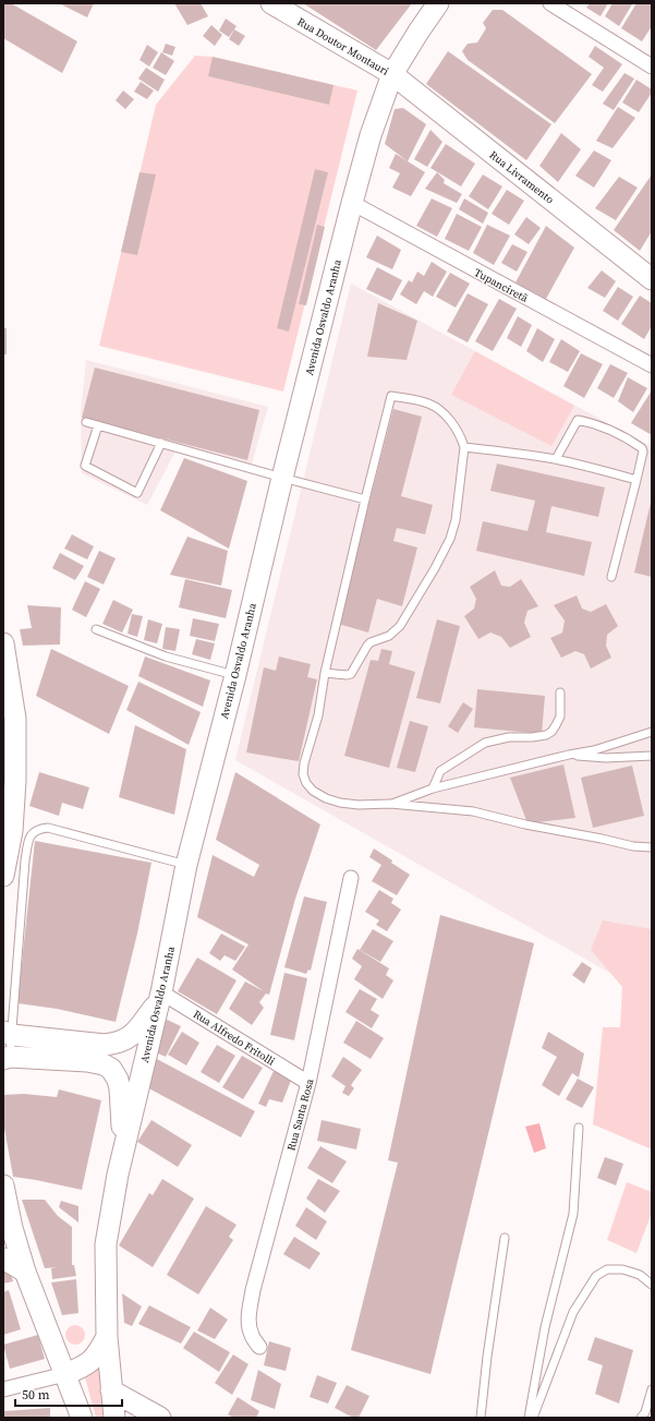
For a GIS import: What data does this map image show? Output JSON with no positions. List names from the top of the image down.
{
  "streets": {
    "main road": ["Rua Doutor Montauri", "Rua Livramento", "Avenida Osvaldo Aranha"],
    "street": ["Tupanciretã", "Rua Alfredo Fritolli", "Rua Santa Rosa"]
  },
  "crossings": [
    ["Rua Doutor Montauri", "Rua Livramento"],
    ["Rua Doutor Montauri", "Avenida Osvaldo Aranha"],
    ["Rua Livramento", "Avenida Osvaldo Aranha"],
    ["Tupanciretã", "Avenida Osvaldo Aranha"],
    ["Avenida Osvaldo Aranha", "Rua Alfredo Fritolli"],
    ["Rua Alfredo Fritolli", "Rua Santa Rosa"]
  ],
  "scale_bar": "50 m"
}
